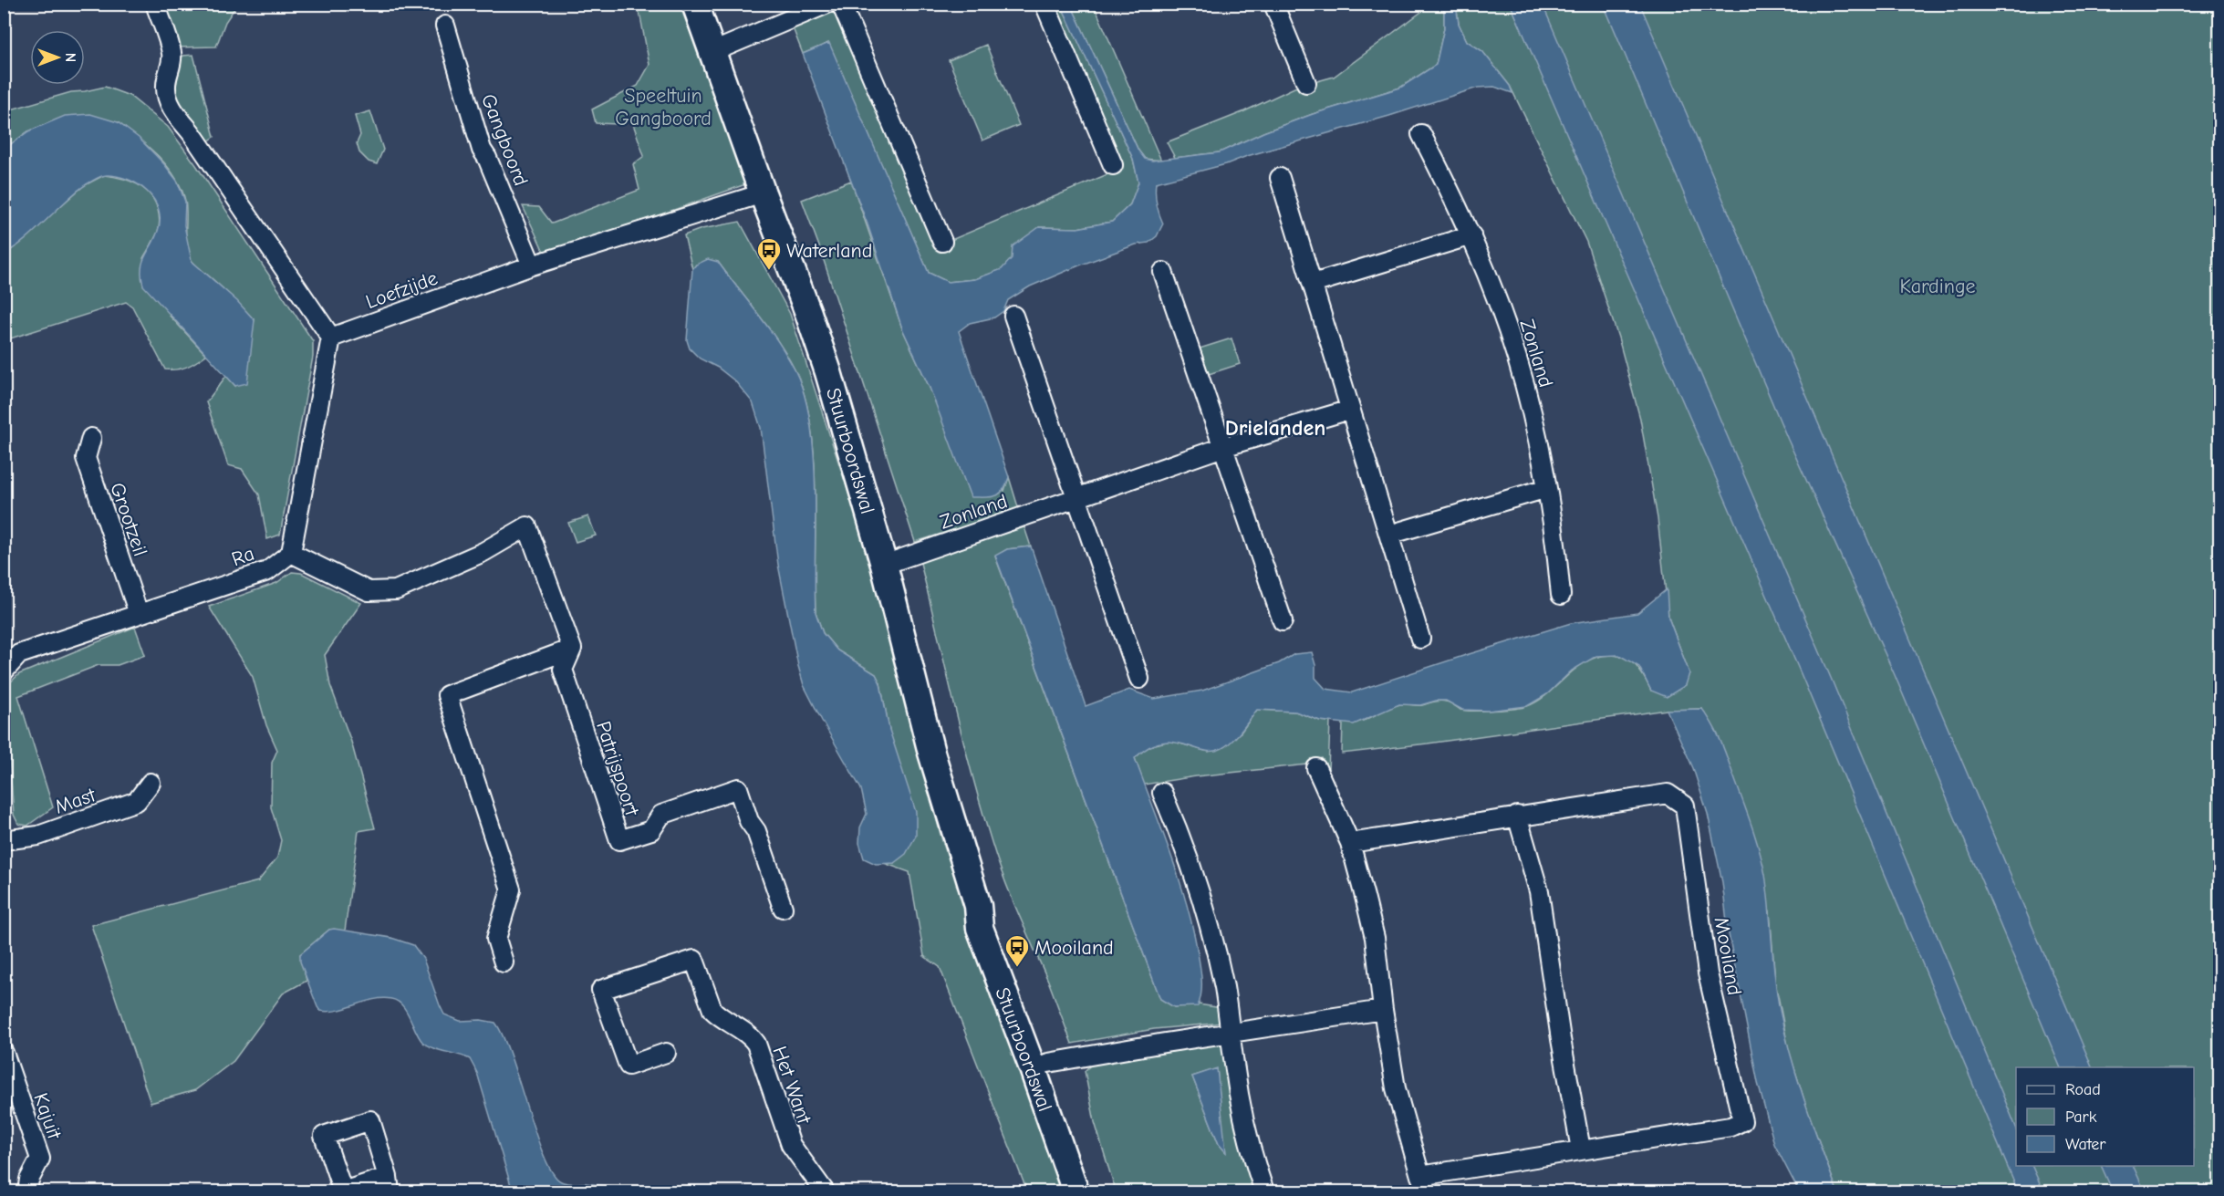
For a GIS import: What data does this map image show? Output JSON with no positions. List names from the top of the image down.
{
  "streets": {
    "street": [
      "Gangboord",
      "Loefzijde",
      "Zonland",
      "Stuurboordswal",
      "Grootzeil",
      "Ra",
      "Patrijspoort",
      "Mast",
      "Mooiland",
      "Het Want",
      "Kajuit"
    ]
  },
  "crossings": [
    ["Gangboord", "Loefzijde"],
    ["Loefzijde", "Stuurboordswal"],
    ["Zonland", "Stuurboordswal"],
    ["Grootzeil", "Ra"]
  ],
  "districts": ["Drielanden"],
  "parks": ["Speeltuin Gangboord", "Kardinge"],
  "places": {
    "bus stop": ["Waterland", "Mooiland"]
  },
  "legend": ["Road", "Park", "Water"],
  "north": "right"
}
